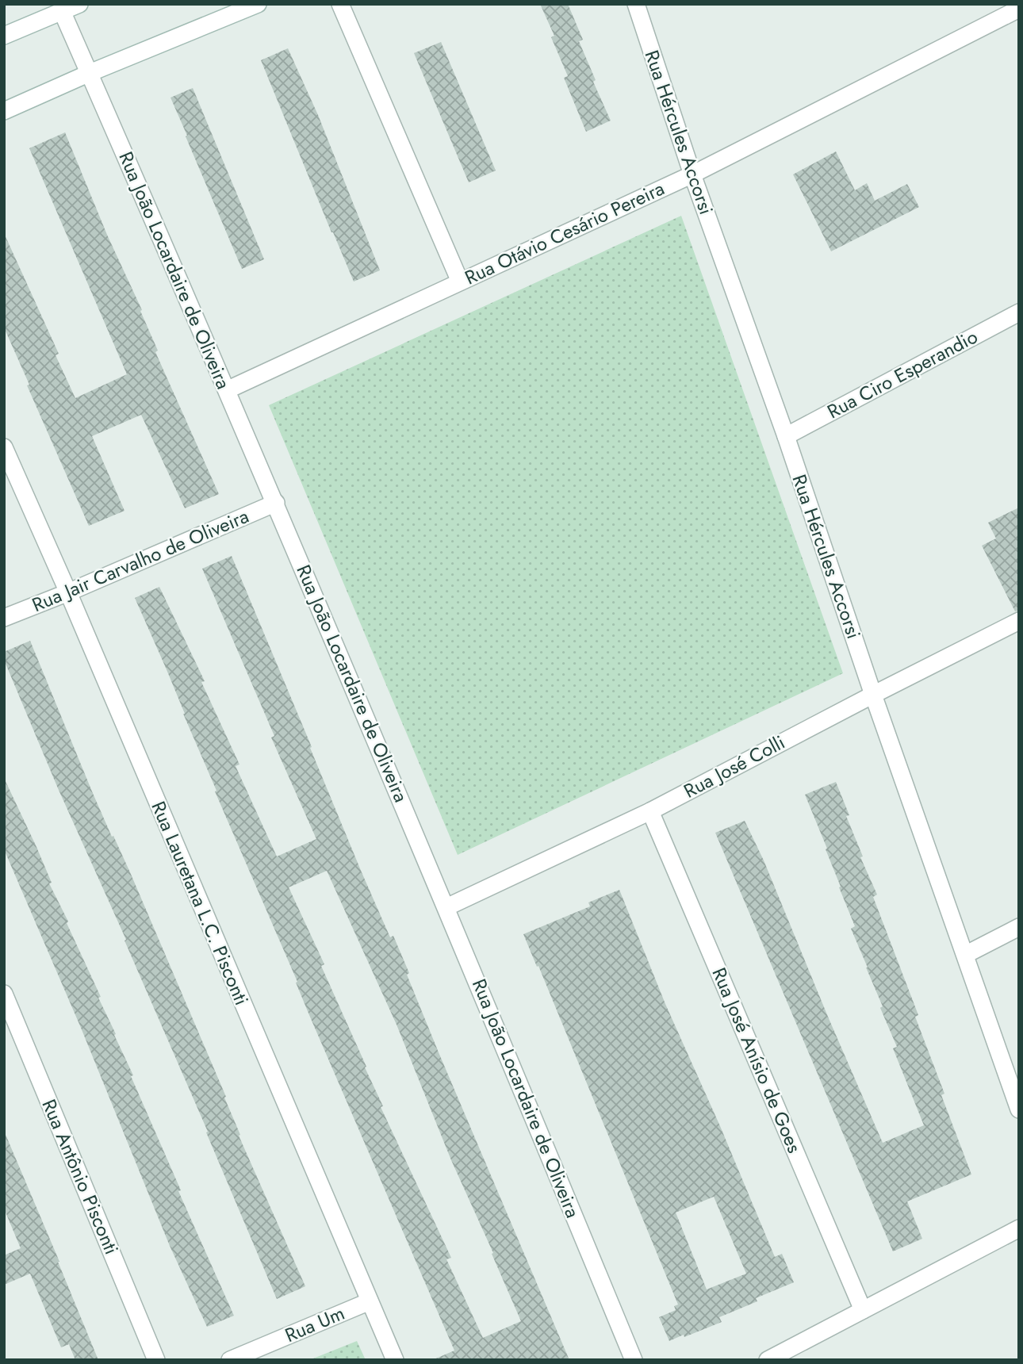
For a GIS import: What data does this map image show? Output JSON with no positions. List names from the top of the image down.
{
  "streets": {
    "street": [
      "Rua Hércules Accorsi",
      "Rua Otávio Cesário Pereira",
      "Rua João Locardaire de Oliveira",
      "Rua Ciro Esperandio",
      "Rua Jair Carvalho de Oliveira",
      "Rua José Colli",
      "Rua Lauretana L.C. Pisconti",
      "Rua José Anísio de Goes",
      "Rua Antônio Pisconti",
      "Rua Um"
    ]
  },
  "crossings": [
    ["Rua Hércules Accorsi", "Rua Otávio Cesário Pereira"],
    ["Rua Hércules Accorsi", "Rua Ciro Esperandio"],
    ["Rua Hércules Accorsi", "Rua José Colli"],
    ["Rua Otávio Cesário Pereira", "Rua João Locardaire de Oliveira"],
    ["Rua João Locardaire de Oliveira", "Rua Jair Carvalho de Oliveira"],
    ["Rua João Locardaire de Oliveira", "Rua José Colli"],
    ["Rua Jair Carvalho de Oliveira", "Rua Lauretana L.C. Pisconti"],
    ["Rua José Colli", "Rua José Anísio de Goes"],
    ["Rua Lauretana L.C. Pisconti", "Rua Um"]
  ]
}
